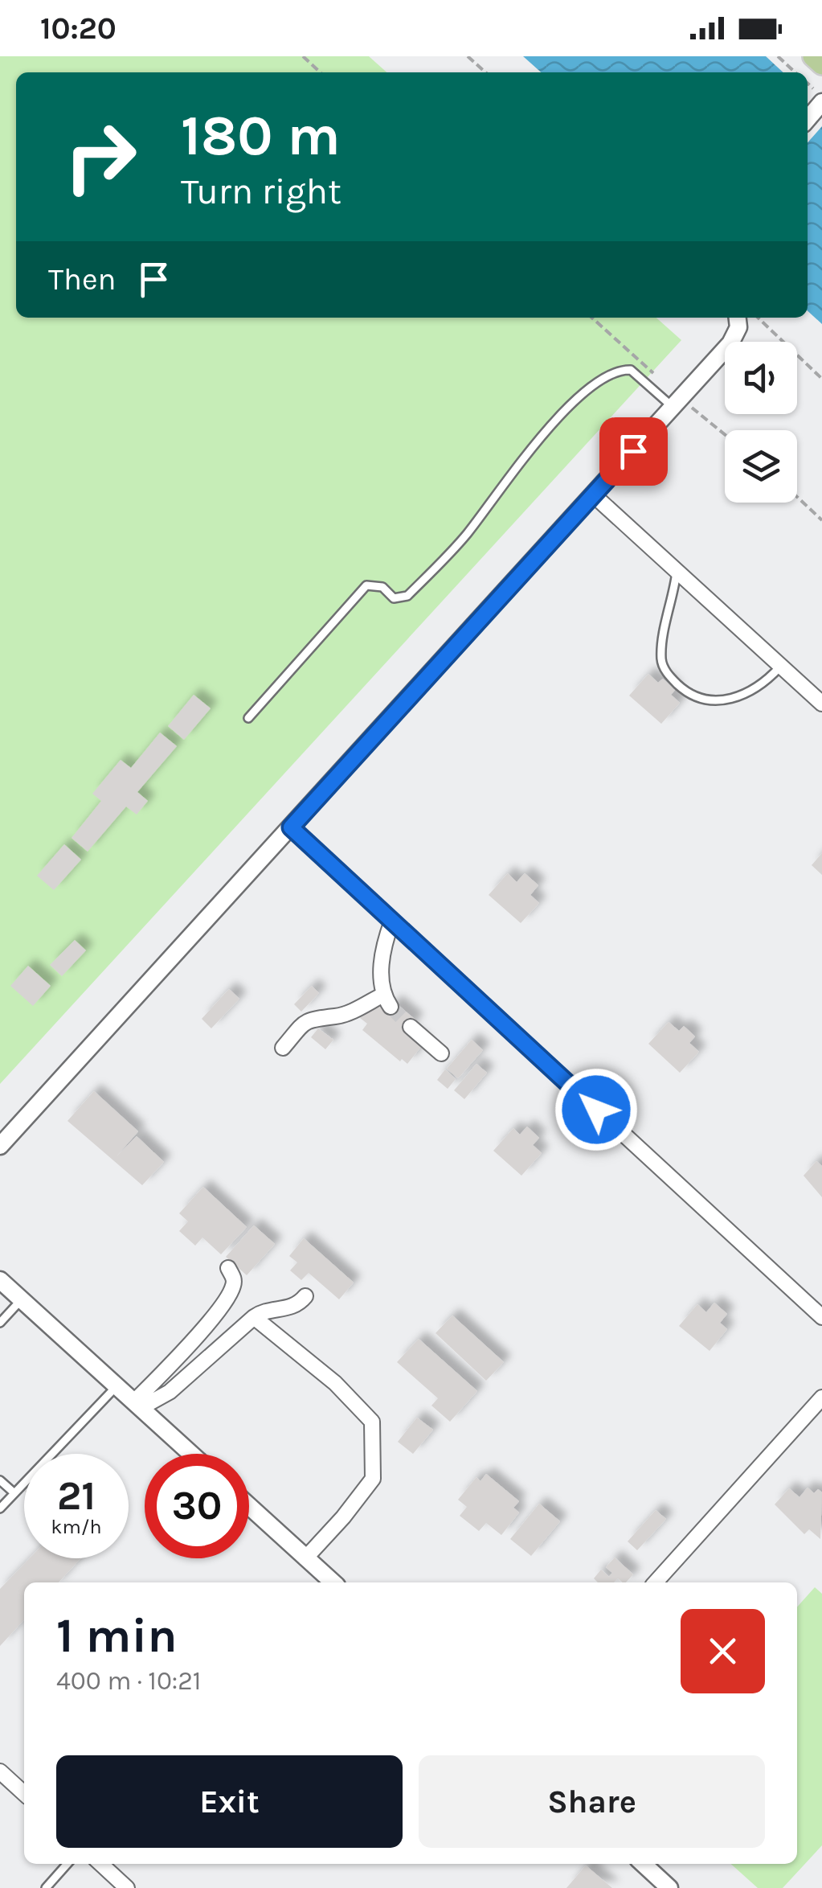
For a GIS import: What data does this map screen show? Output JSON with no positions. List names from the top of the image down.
{
  "page": {
    "status": "10:20",
    "turn": ["180 m", "Turn right"],
    "then": "Then",
    "speed": "21 km/h",
    "limit": "30",
    "heading": ["1 min", "400 m · 10:21"],
    "buttons": ["Exit", "Share"]
  }
}
